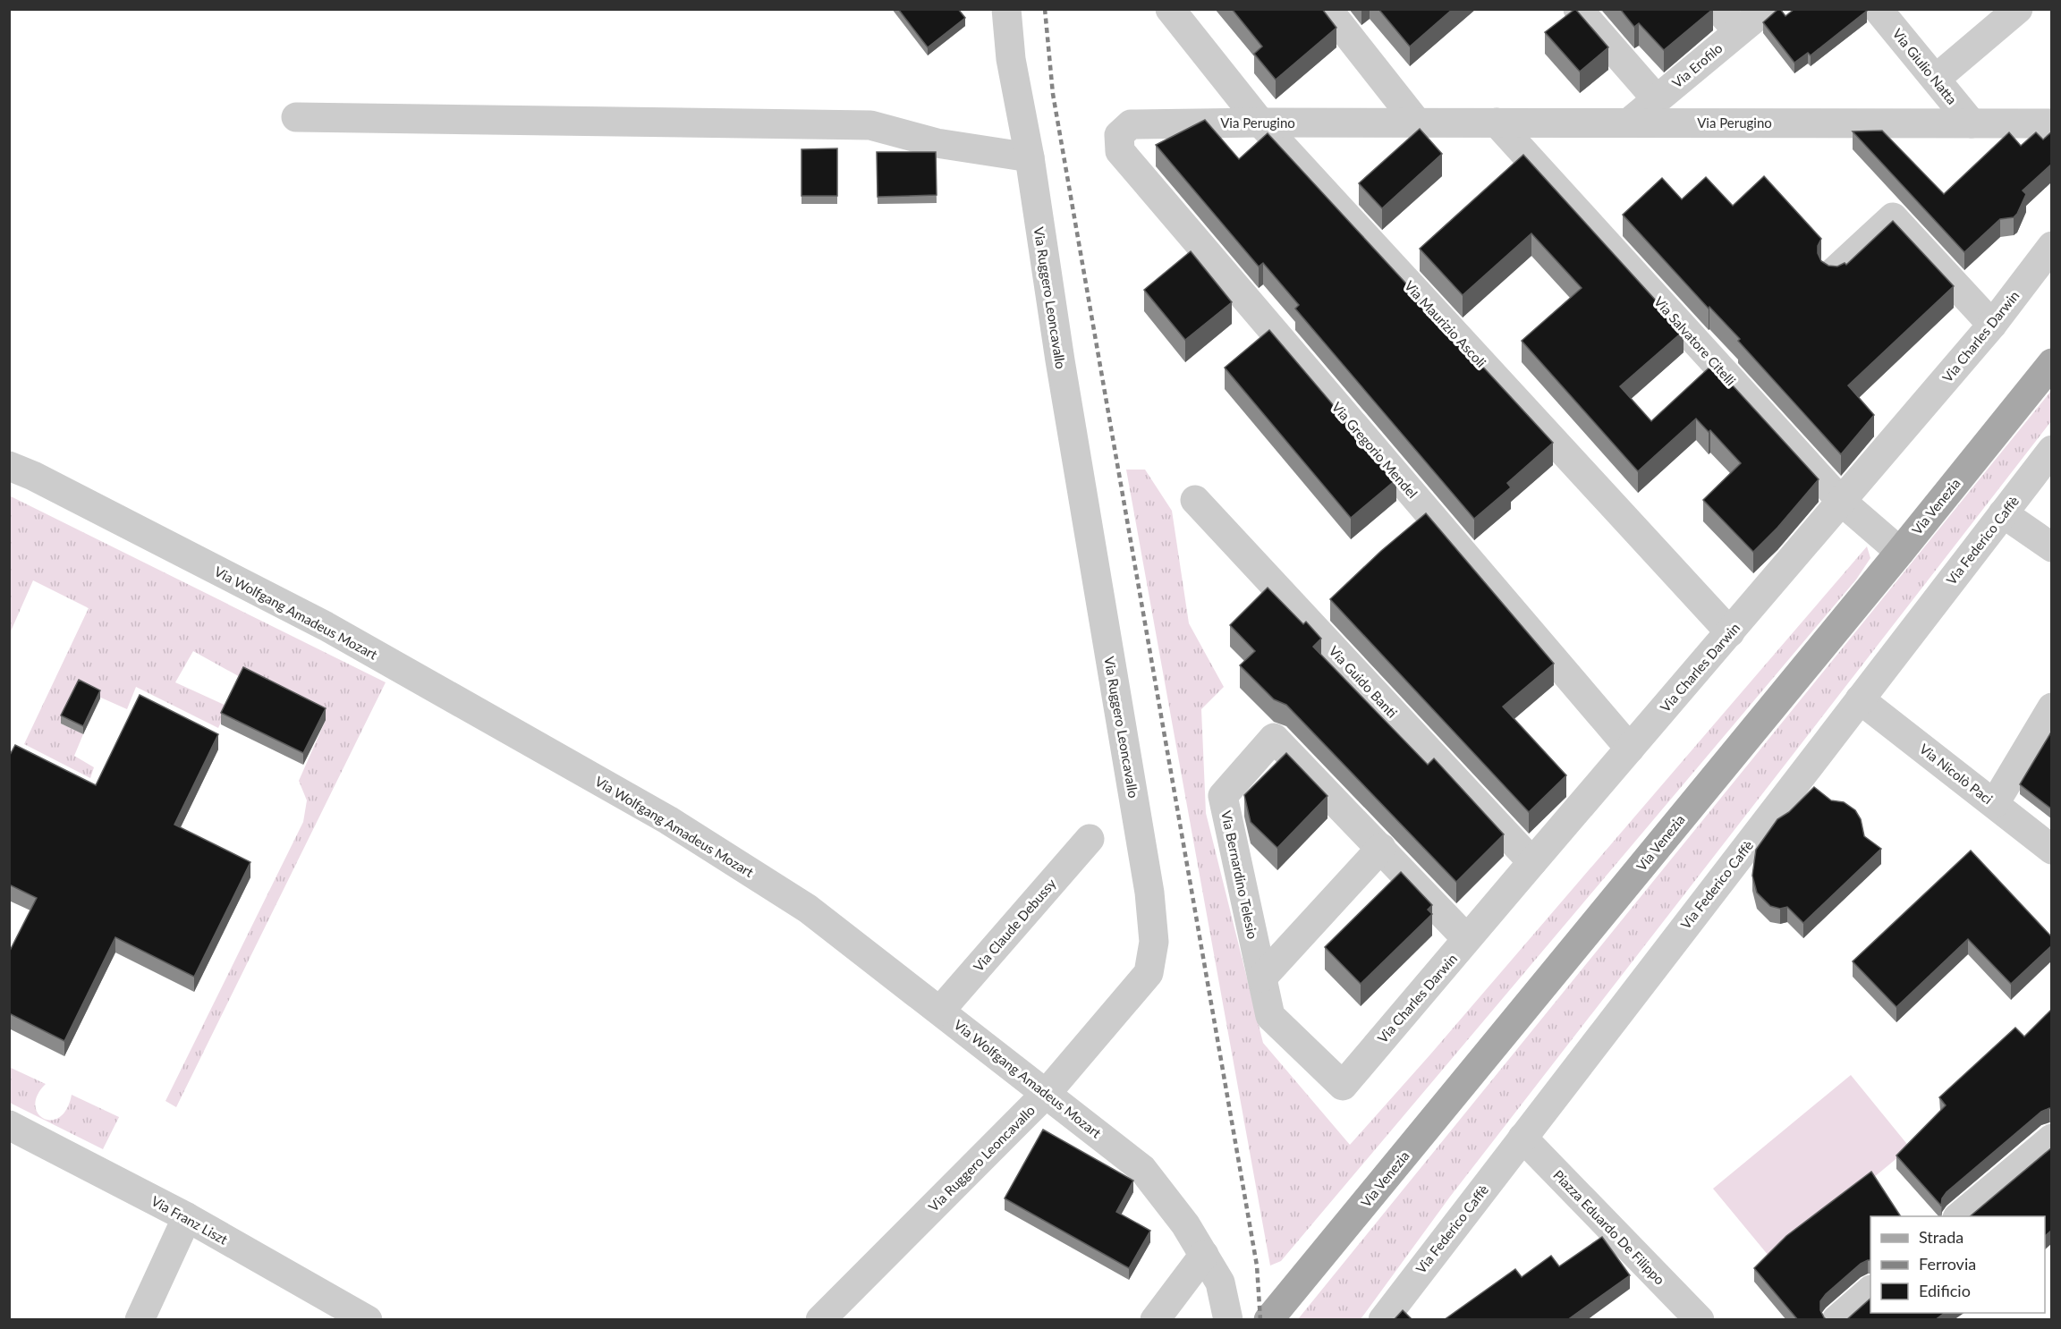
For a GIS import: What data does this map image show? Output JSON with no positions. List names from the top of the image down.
{
  "streets": {
    "main road": ["Via Venezia"],
    "street": [
      "Via Erofilo",
      "Via Giulio Natta",
      "Via Perugino",
      "Via Ruggero Leoncavallo",
      "Via Maurizio Ascoli",
      "Via Charles Darwin",
      "Via Salvatore Citelli",
      "Via Gregorio Mendel",
      "Via Federico Caffè",
      "Via Wolfgang Amadeus Mozart",
      "Via Guido Banti",
      "Via Nicolò Paci",
      "Via Bernardino Telesio",
      "Via Claude Debussy",
      "Via Franz Liszt",
      "Piazza Eduardo De Filippo"
    ]
  },
  "crossings": [
    ["Via Erofilo", "Via Perugino"],
    ["Via Giulio Natta", "Via Perugino"],
    ["Via Perugino", "Via Maurizio Ascoli"],
    ["Via Perugino", "Via Salvatore Citelli"],
    ["Via Perugino", "Via Gregorio Mendel"],
    ["Via Ruggero Leoncavallo", "Via Wolfgang Amadeus Mozart"],
    ["Via Maurizio Ascoli", "Via Charles Darwin"],
    ["Via Charles Darwin", "Via Salvatore Citelli"],
    ["Via Charles Darwin", "Via Gregorio Mendel"],
    ["Via Charles Darwin", "Via Guido Banti"],
    ["Via Charles Darwin", "Via Bernardino Telesio"],
    ["Via Salvatore Citelli", "Via Venezia"],
    ["Via Federico Caffè", "Via Nicolò Paci"],
    ["Via Federico Caffè", "Piazza Eduardo De Filippo"],
    ["Via Wolfgang Amadeus Mozart", "Via Claude Debussy"]
  ],
  "legend": ["Strada", "Ferrovia", "Edificio"]
}
